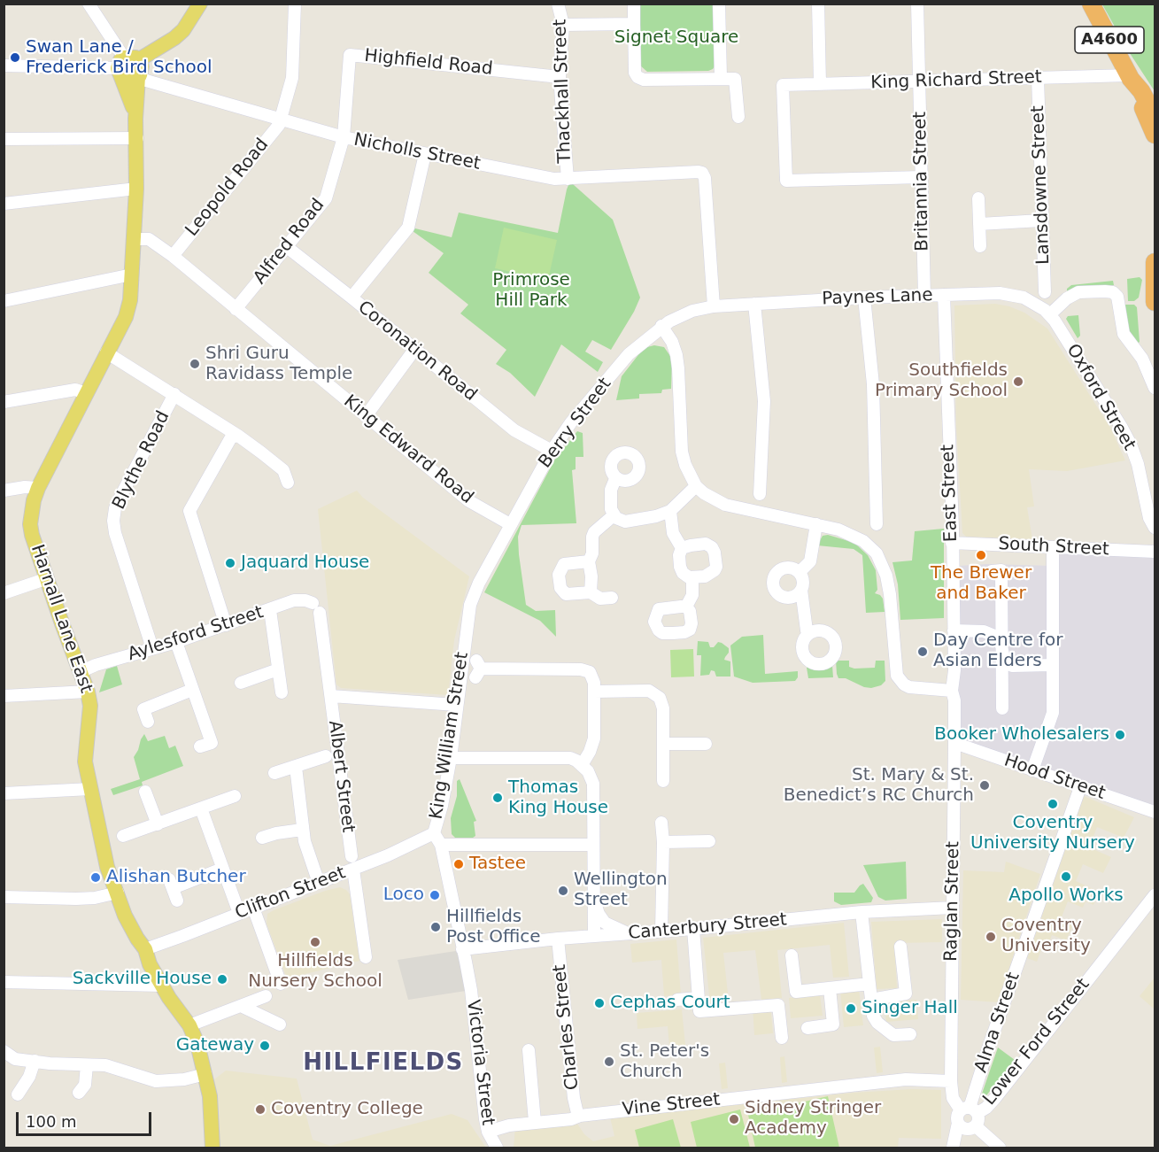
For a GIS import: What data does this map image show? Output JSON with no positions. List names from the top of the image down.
{
  "streets": {
    "highway": ["A4600"],
    "main road": ["Harnall Lane East"],
    "street": [
      "Highfield Road",
      "King Richard Street",
      "Thackhall Street",
      "Nicholls Street",
      "Britannia Street",
      "Lansdowne Street",
      "Leopold Road",
      "Alfred Road",
      "Paynes Lane",
      "Coronation Road",
      "Oxford Street",
      "Berry Street",
      "King Edward Road",
      "Blythe Road",
      "East Street",
      "South Street",
      "Aylesford Street",
      "King William Street",
      "Albert Street",
      "Hood Street",
      "Clifton Street",
      "Raglan Street",
      "Canterbury Street",
      "Alma Street",
      "Charles Street",
      "Lower Ford Street",
      "Victoria Street",
      "Vine Street"
    ]
  },
  "crossings": [
    ["A4600", "King Richard Street"],
    ["Highfield Road", "Thackhall Street"],
    ["Highfield Road", "Nicholls Street"],
    ["Highfield Road", "Alfred Road"],
    ["King Richard Street", "Britannia Street"],
    ["King Richard Street", "Lansdowne Street"],
    ["Thackhall Street", "Nicholls Street"],
    ["Nicholls Street", "Leopold Road"],
    ["Nicholls Street", "Alfred Road"],
    ["Nicholls Street", "Paynes Lane"],
    ["Nicholls Street", "Berry Street"],
    ["Nicholls Street", "Harnall Lane East"],
    ["Britannia Street", "Paynes Lane"],
    ["Leopold Road", "King Edward Road"],
    ["Alfred Road", "Coronation Road"],
    ["Alfred Road", "King Edward Road"],
    ["Paynes Lane", "Oxford Street"],
    ["Paynes Lane", "Berry Street"],
    ["Paynes Lane", "East Street"],
    ["Coronation Road", "Berry Street"],
    ["Berry Street", "King Edward Road"],
    ["Berry Street", "King William Street"],
    ["King Edward Road", "Harnall Lane East"],
    ["Blythe Road", "Aylesford Street"],
    ["East Street", "South Street"],
    ["East Street", "Raglan Street"],
    ["Harnall Lane East", "Aylesford Street"],
    ["Harnall Lane East", "Clifton Street"],
    ["Aylesford Street", "Albert Street"],
    ["King William Street", "Clifton Street"],
    ["King William Street", "Canterbury Street"],
    ["King William Street", "Victoria Street"],
    ["Hood Street", "Raglan Street"],
    ["Hood Street", "Alma Street"],
    ["Raglan Street", "Canterbury Street"],
    ["Raglan Street", "Alma Street"],
    ["Raglan Street", "Lower Ford Street"],
    ["Raglan Street", "Vine Street"],
    ["Canterbury Street", "Charles Street"],
    ["Canterbury Street", "Victoria Street"],
    ["Alma Street", "Lower Ford Street"],
    ["Charles Street", "Vine Street"],
    ["Victoria Street", "Vine Street"]
  ],
  "districts": ["HILLFIELDS"],
  "parks": ["Signet Square", "Primrose Hill Park"],
  "places": [
    "Swan Lane / Frederick Bird School",
    "Shri Guru Ravidass Temple",
    "Southfields Primary School",
    "The Brewer and Baker",
    "Jaquard House",
    "Day Centre for Asian Elders",
    "Booker Wholesalers",
    "St. Mary & St. Benedict’s RC Church",
    "Thomas King House",
    "Coventry University Nursery",
    "Tastee",
    "Apollo Works",
    "Alishan Butcher",
    "Wellington Street",
    "Loco",
    "Hillfields Post Office",
    "Coventry University",
    "Hillfields Nursery School",
    "Sackville House",
    "Cephas Court",
    "Singer Hall",
    "Gateway",
    "St. Peter's Church",
    "Coventry College",
    "Sidney Stringer Academy"
  ],
  "scale_bar": "100 m"
}
